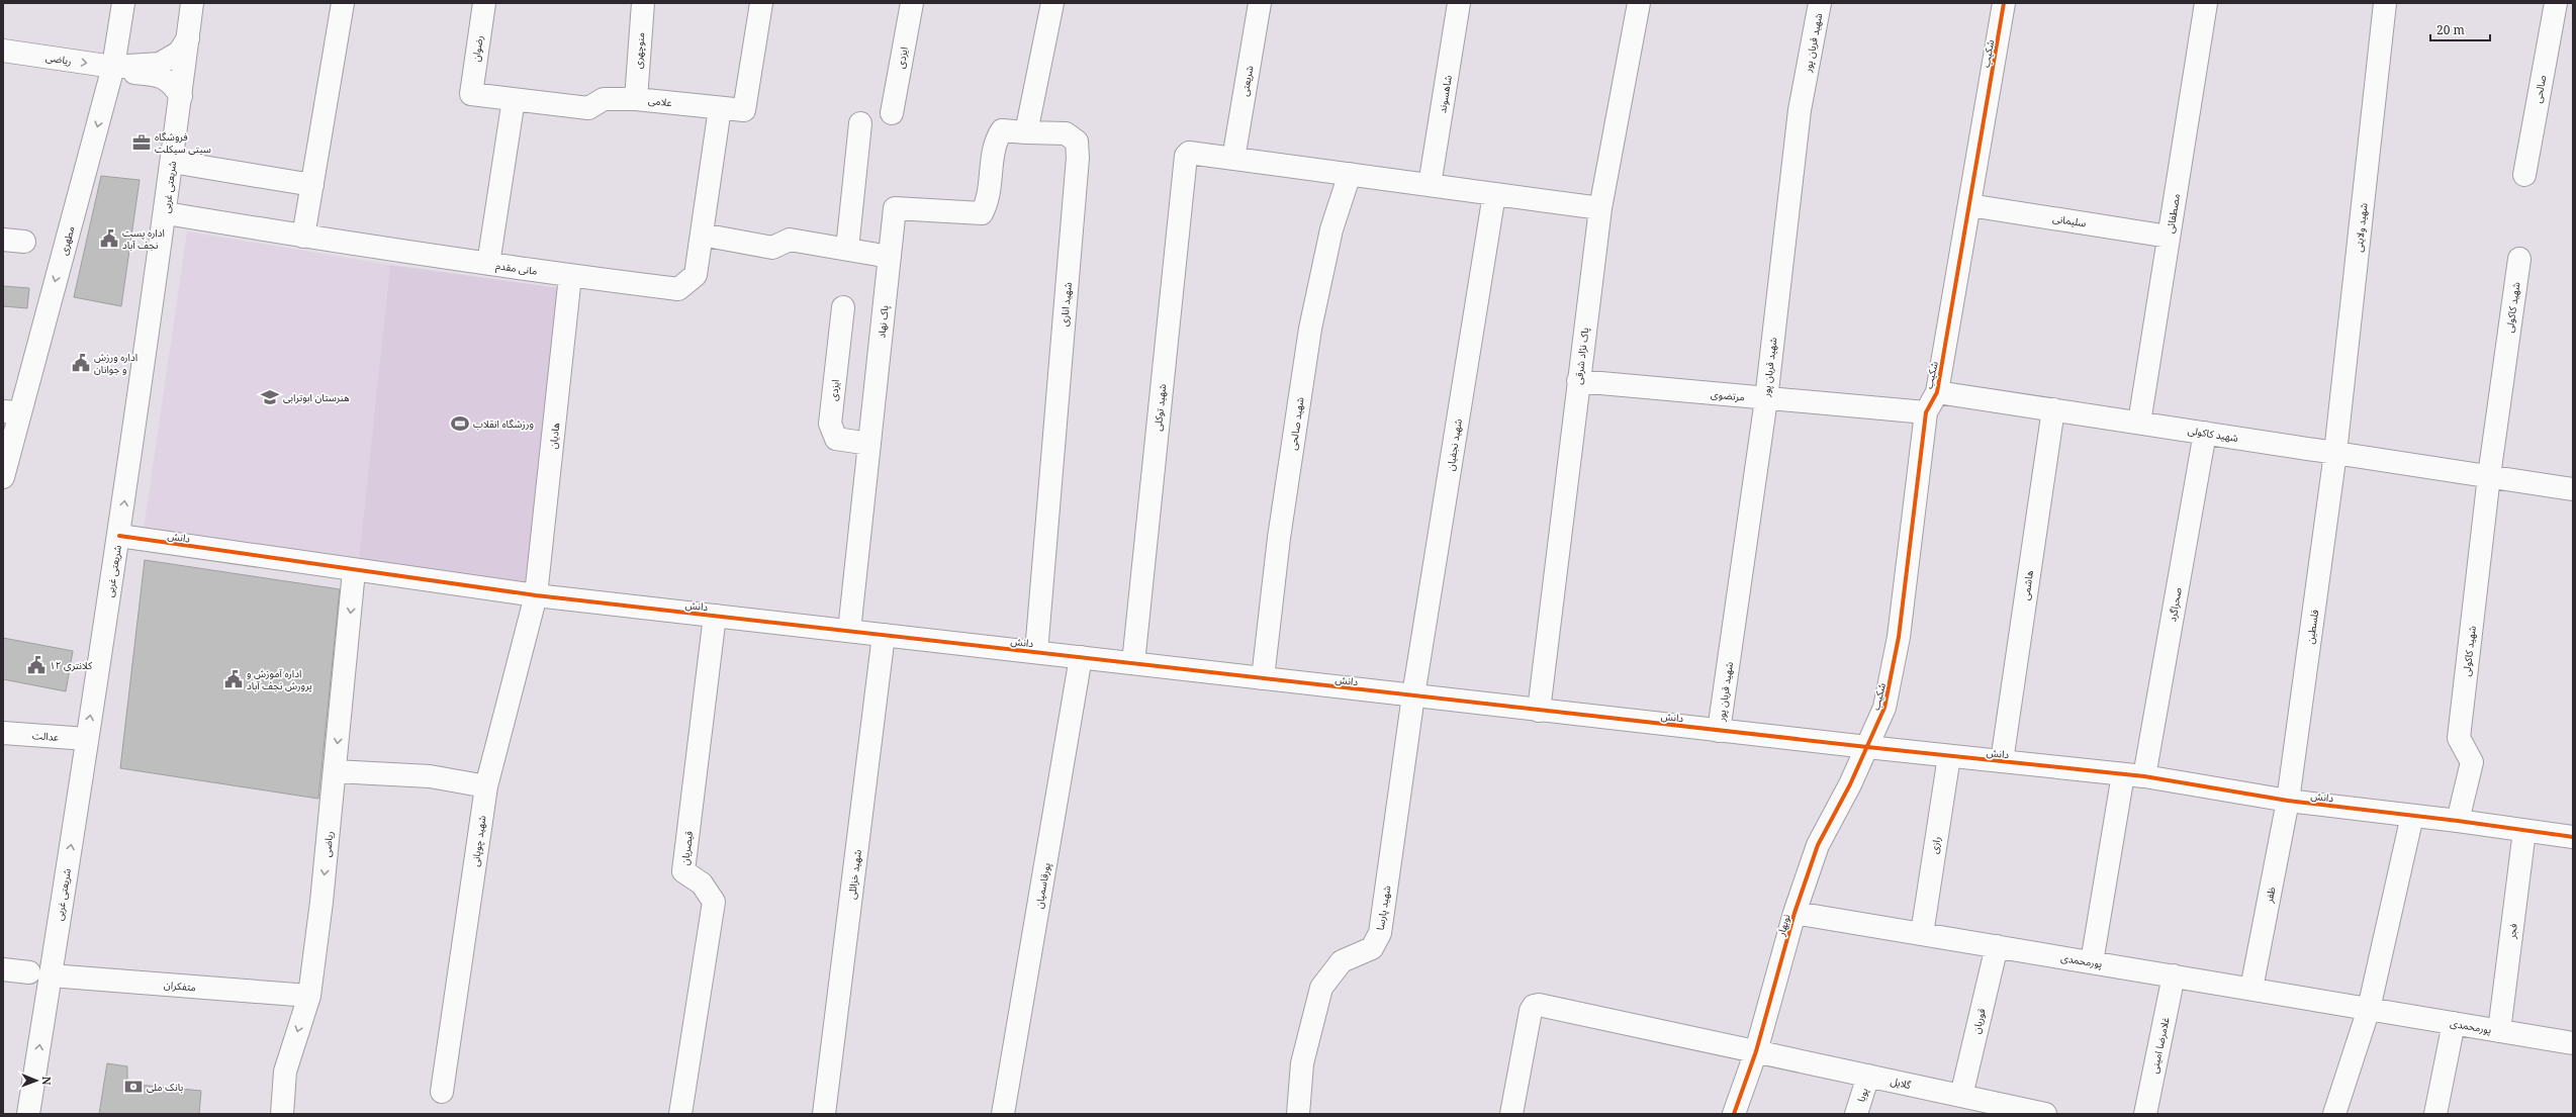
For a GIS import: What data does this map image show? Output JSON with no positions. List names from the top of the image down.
{
  "streets": {
    "street": [
      "شهید قربان پور",
      "رضوان",
      "منوچهری",
      "شکیب",
      "ایزدی",
      "ریاضی",
      "شریعتی",
      "صالحی",
      "شاهسوند",
      "علامی",
      "شریعتی غربی",
      "مصطفائی",
      "سلیمانی",
      "شهید ولایتی",
      "مطهری",
      "مانی مقدم",
      "شهید اناری",
      "شهید کاکولی",
      "پاک نهاد",
      "پاک نژاد شرقی",
      "مرتضوی",
      "شهید توکلی",
      "شهید صالحی",
      "هادیان",
      "شهید نجفیان",
      "دانش",
      "هاشمی",
      "صحراگرد",
      "فلسطین",
      "عدالت",
      "شهید چوپانی",
      "رازی",
      "قیصریان",
      "شهید خزائلی",
      "پورقاسمیان",
      "ظفر",
      "شهید پارسا",
      "نوبهار",
      "فجر",
      "پورمحمدی",
      "متفکران",
      "قوریان",
      "غلامرضا امینی",
      "گلایل",
      "پویا"
    ]
  },
  "crossings": [
    ["شهید قربان پور", "مرتضوی"],
    ["شهید قربان پور", "دانش"],
    ["رضوان", "علامی"],
    ["منوچهری", "علامی"],
    ["شکیب", "سلیمانی"],
    ["شکیب", "شهید کاکولی"],
    ["شکیب", "مرتضوی"],
    ["شکیب", "دانش"],
    ["شکیب", "نوبهار"],
    ["ایزدی", "پاک نهاد"],
    ["ریاضی", "شریعتی غربی"],
    ["ریاضی", "مطهری"],
    ["ریاضی", "دانش"],
    ["ریاضی", "متفکران"],
    ["شریعتی", "شهید توکلی"],
    ["علامی", "مانی مقدم"],
    ["شریعتی غربی", "مانی مقدم"],
    ["شریعتی غربی", "دانش"],
    ["شریعتی غربی", "عدالت"],
    ["شریعتی غربی", "متفکران"],
    ["مصطفائی", "سلیمانی"],
    ["مصطفائی", "شهید کاکولی"],
    ["شهید ولایتی", "شهید کاکولی"],
    ["شهید ولایتی", "فلسطین"],
    ["مانی مقدم", "هادیان"],
    ["شهید اناری", "پاک نهاد"],
    ["شهید اناری", "دانش"],
    ["شهید کاکولی", "دانش"],
    ["شهید کاکولی", "هاشمی"],
    ["شهید کاکولی", "صحراگرد"],
    ["شهید کاکولی", "فلسطین"],
    ["پاک نهاد", "دانش"],
    ["پاک نژاد شرقی", "مرتضوی"],
    ["پاک نژاد شرقی", "دانش"],
    ["شهید توکلی", "دانش"],
    ["شهید صالحی", "دانش"],
    ["هادیان", "دانش"],
    ["هادیان", "شهید چوپانی"],
    ["شهید نجفیان", "دانش"],
    ["شهید نجفیان", "شهید پارسا"],
    ["دانش", "هاشمی"],
    ["دانش", "صحراگرد"],
    ["دانش", "فلسطین"],
    ["دانش", "شهید چوپانی"],
    ["دانش", "رازی"],
    ["دانش", "قیصریان"],
    ["دانش", "شهید خزائلی"],
    ["دانش", "پورقاسمیان"],
    ["دانش", "ظفر"],
    ["دانش", "شهید پارسا"],
    ["دانش", "نوبهار"],
    ["دانش", "فجر"],
    ["صحراگرد", "پورمحمدی"],
    ["فلسطین", "ظفر"],
    ["رازی", "پورمحمدی"],
    ["ظفر", "پورمحمدی"],
    ["نوبهار", "پورمحمدی"],
    ["نوبهار", "گلایل"],
    ["فجر", "پورمحمدی"],
    ["پورمحمدی", "قوریان"],
    ["پورمحمدی", "غلامرضا امینی"],
    ["قوریان", "گلایل"],
    ["گلایل", "پویا"]
  ],
  "one_way": ["ریاضی", "شریعتی غربی", "مطهری"],
  "places": {
    "office": ["فروشگاه سيتی سیکلت"],
    "public building": [
      "اداره پست نجف آباد",
      "اداره ورزش و جوانان",
      "کلانتری ۱۲",
      "اداره آموزش و پرورش نجف آباد"
    ],
    "school or university": ["هنرستان ابوترابی"],
    "sports": ["ورزشگاه انقلاب"],
    "bank": ["بانک ملی"]
  },
  "scale_bar": "20 m",
  "north": "right"
}
